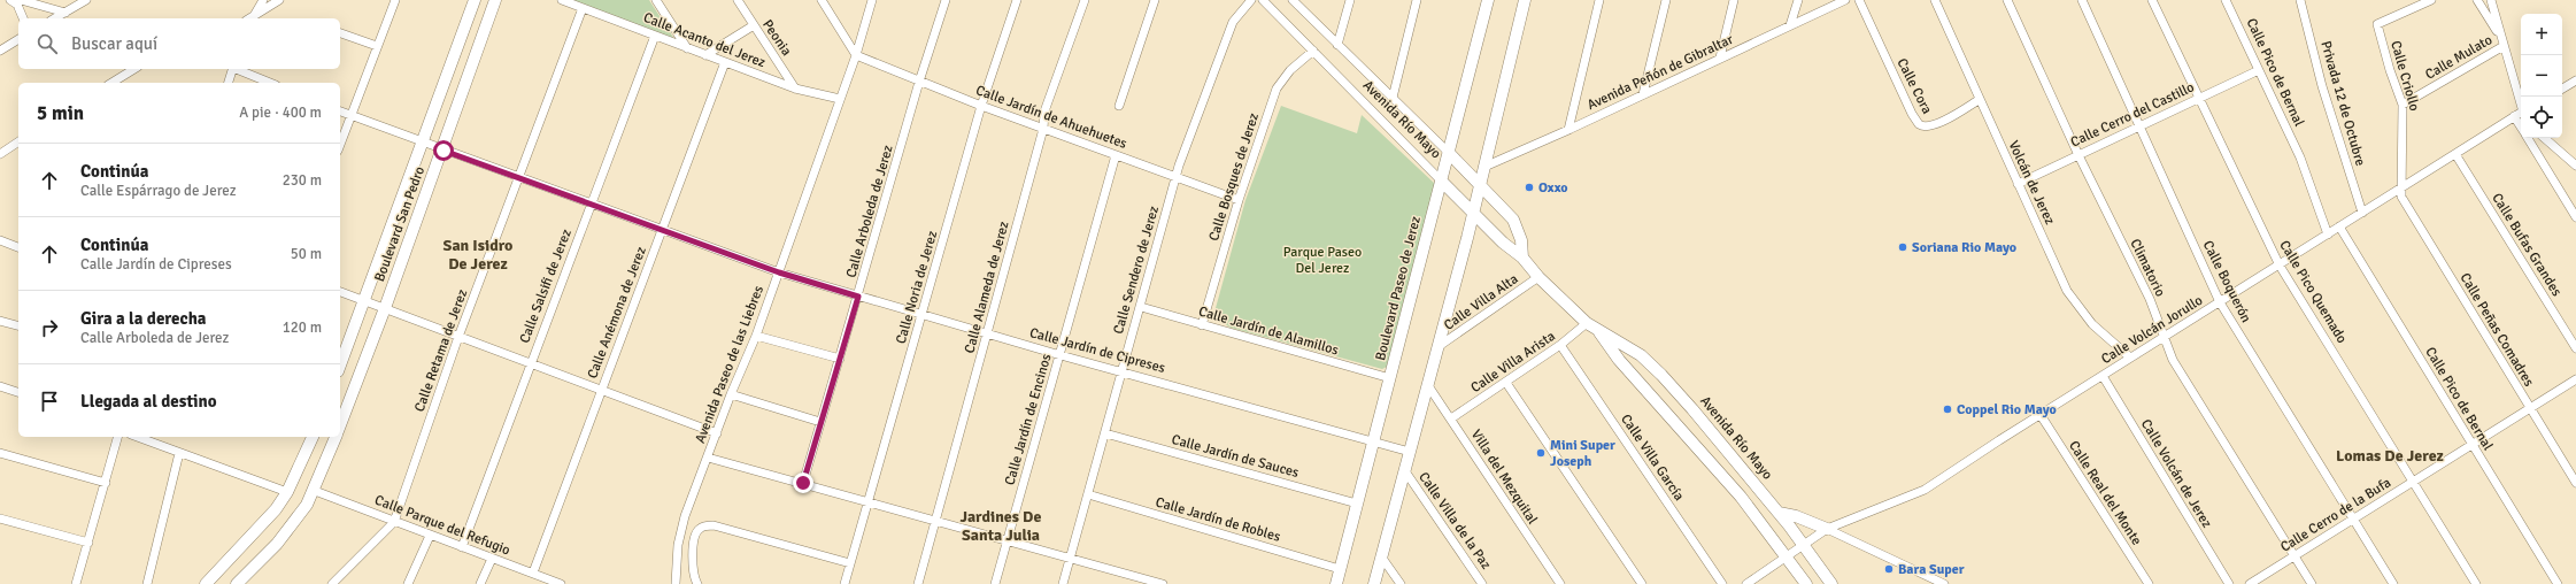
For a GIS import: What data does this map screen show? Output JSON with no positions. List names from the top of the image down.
{
  "streets": {
    "street": [
      "Peonia",
      "Calle Acanto del Jerez",
      "Calle Mulato",
      "Avenida Peñón de Gibraltar",
      "Calle Pico de Bernal",
      "Calle Criollo",
      "Calle Cora",
      "Privada 12 de Octubre",
      "Calle Cerro del Castillo",
      "Calle Jardín de Ahuehuetes",
      "Avenida Río Mayo",
      "Calle Bosques de Jerez",
      "Volcán de Jerez",
      "Calle Arboleda de Jerez",
      "Boulevard San Pedro",
      "Calle Bufas Grandes",
      "Climatorio",
      "Calle Sendero de Jerez",
      "Calle Boquerón",
      "Calle Salsifi de Jerez",
      "Calle Noria de Jerez",
      "Calle Alameda de Jerez",
      "Boulevard Paseo de Jerez",
      "Calle Pico Quemado",
      "Calle Villa Alta",
      "Calle Anémona de Jerez",
      "Calle Volcán Jorullo",
      "Calle Peñas Comadres",
      "Calle Jardín de Alamillos",
      "Calle Retama de Jerez",
      "Calle Jardín de Cipreses",
      "Calle Villa Arista",
      "Avenida Paseo de las Liebres",
      "Calle Jardín de Encinos",
      "Calle Jardín de Sauces",
      "Calle Villa García",
      "Calle Volcán de Jerez",
      "Villa del Mezquital",
      "Calle Real del Monte",
      "Calle Cerro de la Bufa",
      "Calle Jardín de Robles",
      "Calle Villa de la Paz",
      "Calle Parque del Refugio"
    ]
  },
  "crossings": [
    ["Peonia", "Calle Acanto del Jerez"],
    ["Calle Acanto del Jerez", "Calle Salsifi de Jerez"],
    ["Calle Acanto del Jerez", "Calle Anémona de Jerez"],
    ["Calle Acanto del Jerez", "Calle Retama de Jerez"],
    ["Calle Acanto del Jerez", "Avenida Paseo de las Liebres"],
    ["Calle Mulato", "Calle Criollo"],
    ["Calle Pico de Bernal", "Calle Cerro del Castillo"],
    ["Calle Pico de Bernal", "Calle Volcán Jorullo"],
    ["Calle Pico de Bernal", "Calle Cerro de la Bufa"],
    ["Calle Criollo", "Calle Volcán Jorullo"],
    ["Calle Criollo", "Calle Peñas Comadres"],
    ["Calle Cora", "Volcán de Jerez"],
    ["Privada 12 de Octubre", "Calle Volcán Jorullo"],
    ["Calle Cerro del Castillo", "Volcán de Jerez"],
    ["Calle Cerro del Castillo", "Climatorio"],
    ["Calle Cerro del Castillo", "Calle Boquerón"],
    ["Calle Cerro del Castillo", "Calle Pico Quemado"],
    ["Calle Jardín de Ahuehuetes", "Calle Bosques de Jerez"],
    ["Calle Jardín de Ahuehuetes", "Calle Arboleda de Jerez"],
    ["Calle Jardín de Ahuehuetes", "Calle Sendero de Jerez"],
    ["Calle Jardín de Ahuehuetes", "Calle Noria de Jerez"],
    ["Calle Jardín de Ahuehuetes", "Calle Alameda de Jerez"],
    ["Calle Jardín de Ahuehuetes", "Avenida Paseo de las Liebres"],
    ["Calle Jardín de Ahuehuetes", "Calle Jardín de Encinos"],
    ["Avenida Río Mayo", "Calle Bosques de Jerez"],
    ["Avenida Río Mayo", "Boulevard Paseo de Jerez"],
    ["Avenida Río Mayo", "Calle Villa Alta"],
    ["Avenida Río Mayo", "Calle Volcán Jorullo"],
    ["Avenida Río Mayo", "Calle Villa Arista"],
    ["Calle Bosques de Jerez", "Calle Jardín de Alamillos"],
    ["Volcán de Jerez", "Calle Volcán Jorullo"],
    ["Calle Arboleda de Jerez", "Calle Jardín de Cipreses"],
    ["Boulevard San Pedro", "Calle Jardín de Cipreses"],
    ["Calle Bufas Grandes", "Calle Volcán Jorullo"],
    ["Climatorio", "Calle Volcán Jorullo"],
    ["Climatorio", "Calle Cerro de la Bufa"],
    ["Calle Sendero de Jerez", "Calle Jardín de Alamillos"],
    ["Calle Sendero de Jerez", "Calle Jardín de Cipreses"],
    ["Calle Sendero de Jerez", "Calle Jardín de Sauces"],
    ["Calle Sendero de Jerez", "Calle Jardín de Robles"],
    ["Calle Boquerón", "Calle Volcán Jorullo"],
    ["Calle Boquerón", "Calle Cerro de la Bufa"],
    ["Calle Salsifi de Jerez", "Calle Jardín de Cipreses"],
    ["Calle Salsifi de Jerez", "Calle Parque del Refugio"],
    ["Calle Noria de Jerez", "Calle Jardín de Cipreses"],
    ["Calle Alameda de Jerez", "Calle Jardín de Cipreses"],
    ["Boulevard Paseo de Jerez", "Calle Jardín de Alamillos"],
    ["Boulevard Paseo de Jerez", "Calle Jardín de Cipreses"],
    ["Boulevard Paseo de Jerez", "Calle Jardín de Sauces"],
    ["Boulevard Paseo de Jerez", "Calle Jardín de Robles"],
    ["Calle Pico Quemado", "Calle Volcán Jorullo"],
    ["Calle Pico Quemado", "Calle Cerro de la Bufa"],
    ["Calle Anémona de Jerez", "Calle Jardín de Cipreses"],
    ["Calle Anémona de Jerez", "Calle Parque del Refugio"],
    ["Calle Volcán Jorullo", "Calle Peñas Comadres"],
    ["Calle Volcán Jorullo", "Calle Volcán de Jerez"],
    ["Calle Volcán Jorullo", "Calle Real del Monte"],
    ["Calle Peñas Comadres", "Calle Cerro de la Bufa"],
    ["Calle Retama de Jerez", "Calle Jardín de Cipreses"],
    ["Calle Retama de Jerez", "Calle Parque del Refugio"],
    ["Calle Jardín de Cipreses", "Avenida Paseo de las Liebres"],
    ["Calle Jardín de Cipreses", "Calle Jardín de Encinos"],
    ["Calle Villa Arista", "Calle Villa García"],
    ["Calle Villa Arista", "Villa del Mezquital"]
  ],
  "districts": ["San Isidro De Jerez", "Lomas De Jerez", "Jardines De Santa Julia"],
  "parks": ["Parque Paseo Del Jerez"],
  "places": [
    "Oxxo",
    "Soriana Rio Mayo",
    "Coppel Rio Mayo",
    "Mini Super Joseph",
    "Bara Super"
  ],
  "page": {
    "map_buttons": ["+", "−"],
    "search": "Buscar aquí",
    "heading": ["5 min", "A pie · 400 m"],
    "list": [
      ["Continúa", "Calle Espárrago de Jerez", "230 m"],
      ["Continúa", "Calle Jardín de Cipreses", "50 m"],
      ["Gira a la derecha", "Calle Arboleda de Jerez", "120 m"],
      "Llegada al destino"
    ]
  }
}
